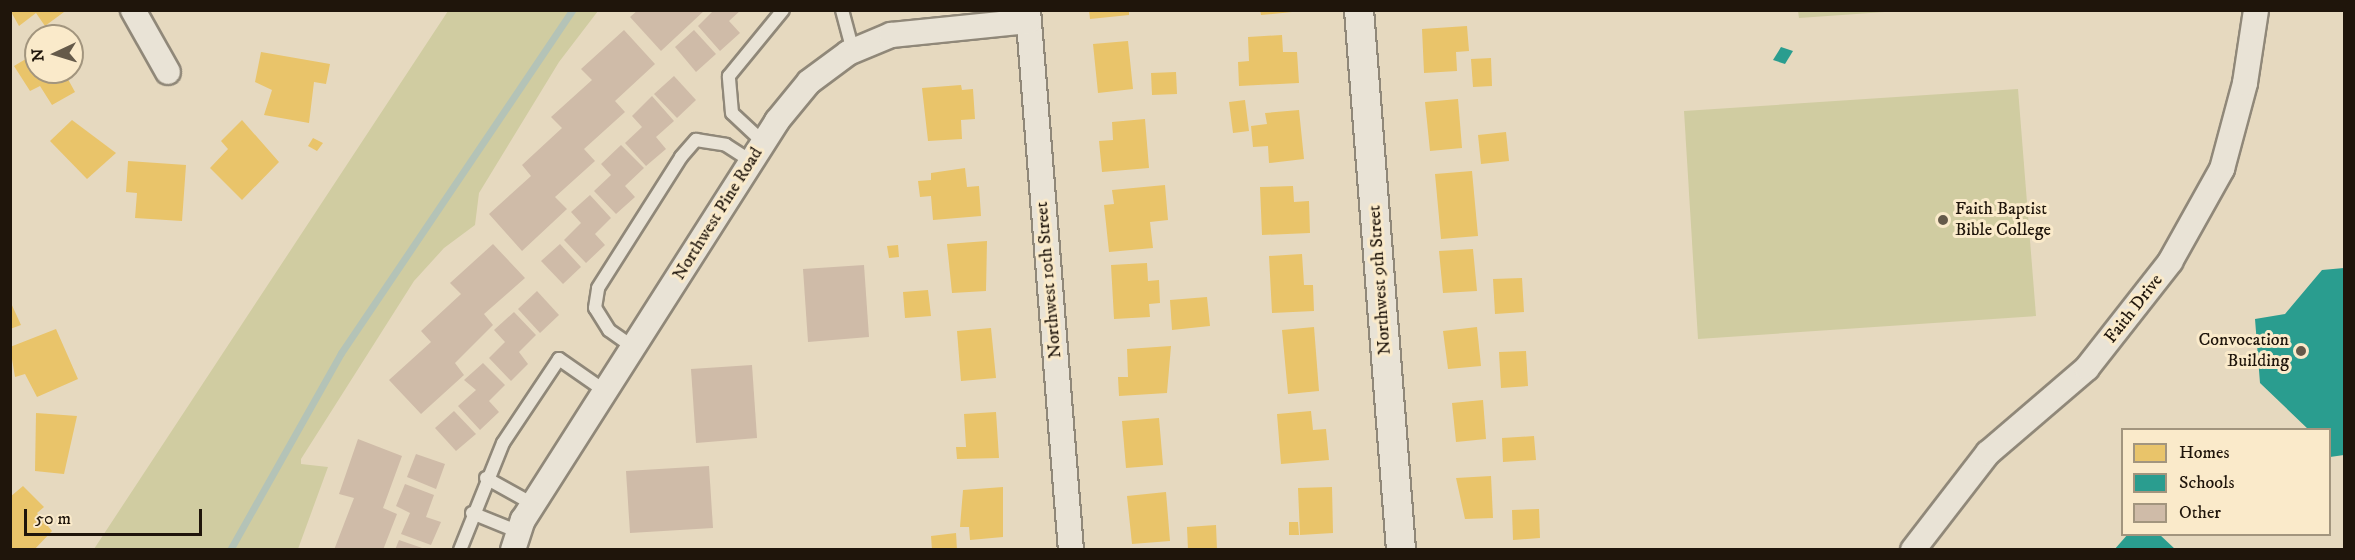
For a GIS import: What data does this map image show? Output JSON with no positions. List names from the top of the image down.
{
  "streets": {
    "street": [
      "Northwest Pine Road",
      "Northwest 10th Street",
      "Northwest 9th Street",
      "Faith Drive"
    ]
  },
  "crossings": [
    ["Northwest Pine Road", "Northwest 10th Street"]
  ],
  "places": ["Faith Baptist Bible College", "Convocation Building"],
  "legend": ["Homes", "Schools", "Other"],
  "scale_bar": "50 m",
  "north": "left"
}
